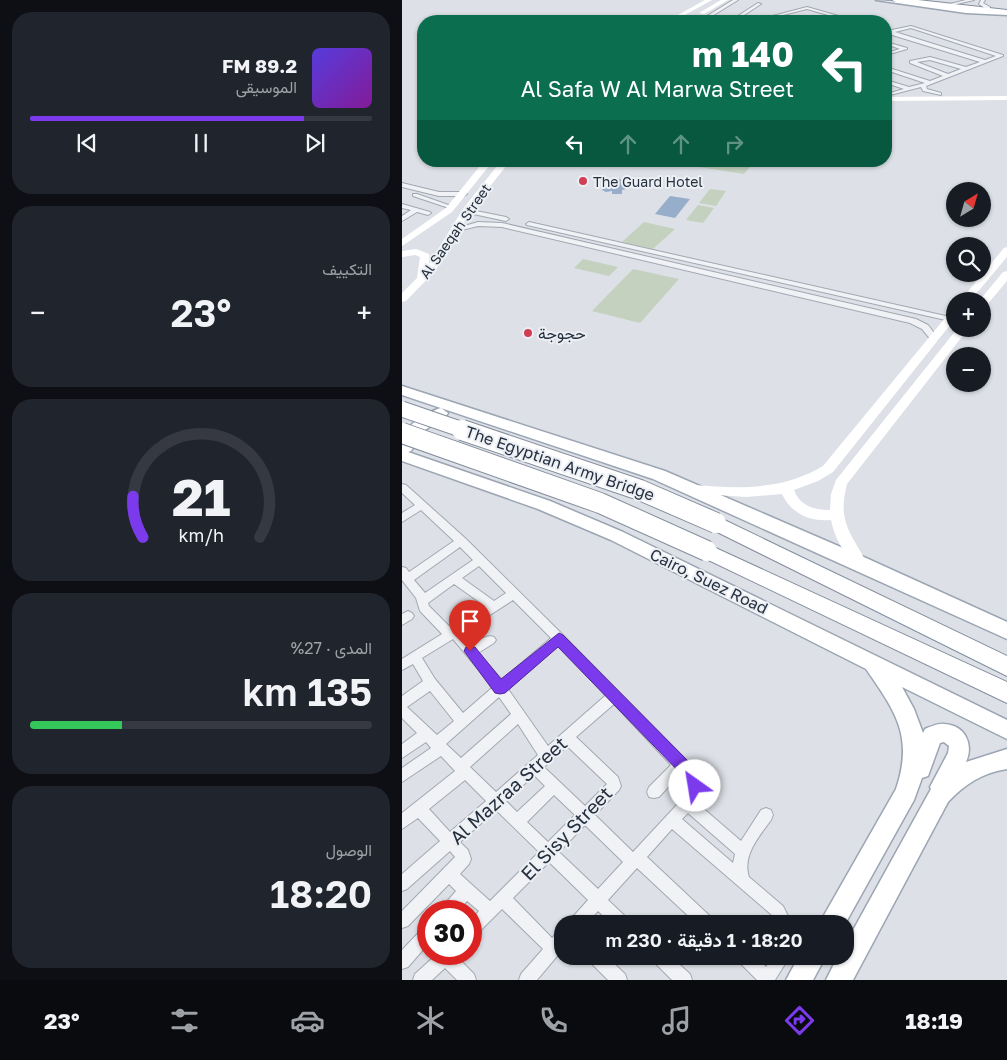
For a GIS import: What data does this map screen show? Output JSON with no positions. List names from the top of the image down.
{
  "streets": {
    "highway": ["The Egyptian Army Bridge", "Cairo, Suez Road"],
    "street": ["Al Saeqah Street", "Al Mazraa Street", "El Sisy Street"]
  },
  "crossings": [
    ["The Egyptian Army Bridge", "Cairo, Suez Road"],
    ["Al Mazraa Street", "El Sisy Street"]
  ],
  "places": ["The Guard Hotel", "حجوجة"],
  "north": "top right",
  "page": {
    "turn": ["140 m", "Al Safa W Al Marwa Street"],
    "song": ["89.2 FM", "الموسيقى"],
    "map_buttons": ["+", "−"],
    "tile": [
      "التكييف",
      ["المدى · 27%", "135 km"],
      ["الوصول", "18:20"]
    ],
    "heat": ["−", "23°", "+"],
    "limit": "30",
    "trip": "18:20 · 1 دقيقة · 230 m",
    "tabs": ["18:19", "23°"],
    "gauge": ["21", "km/h"]
  }
}
